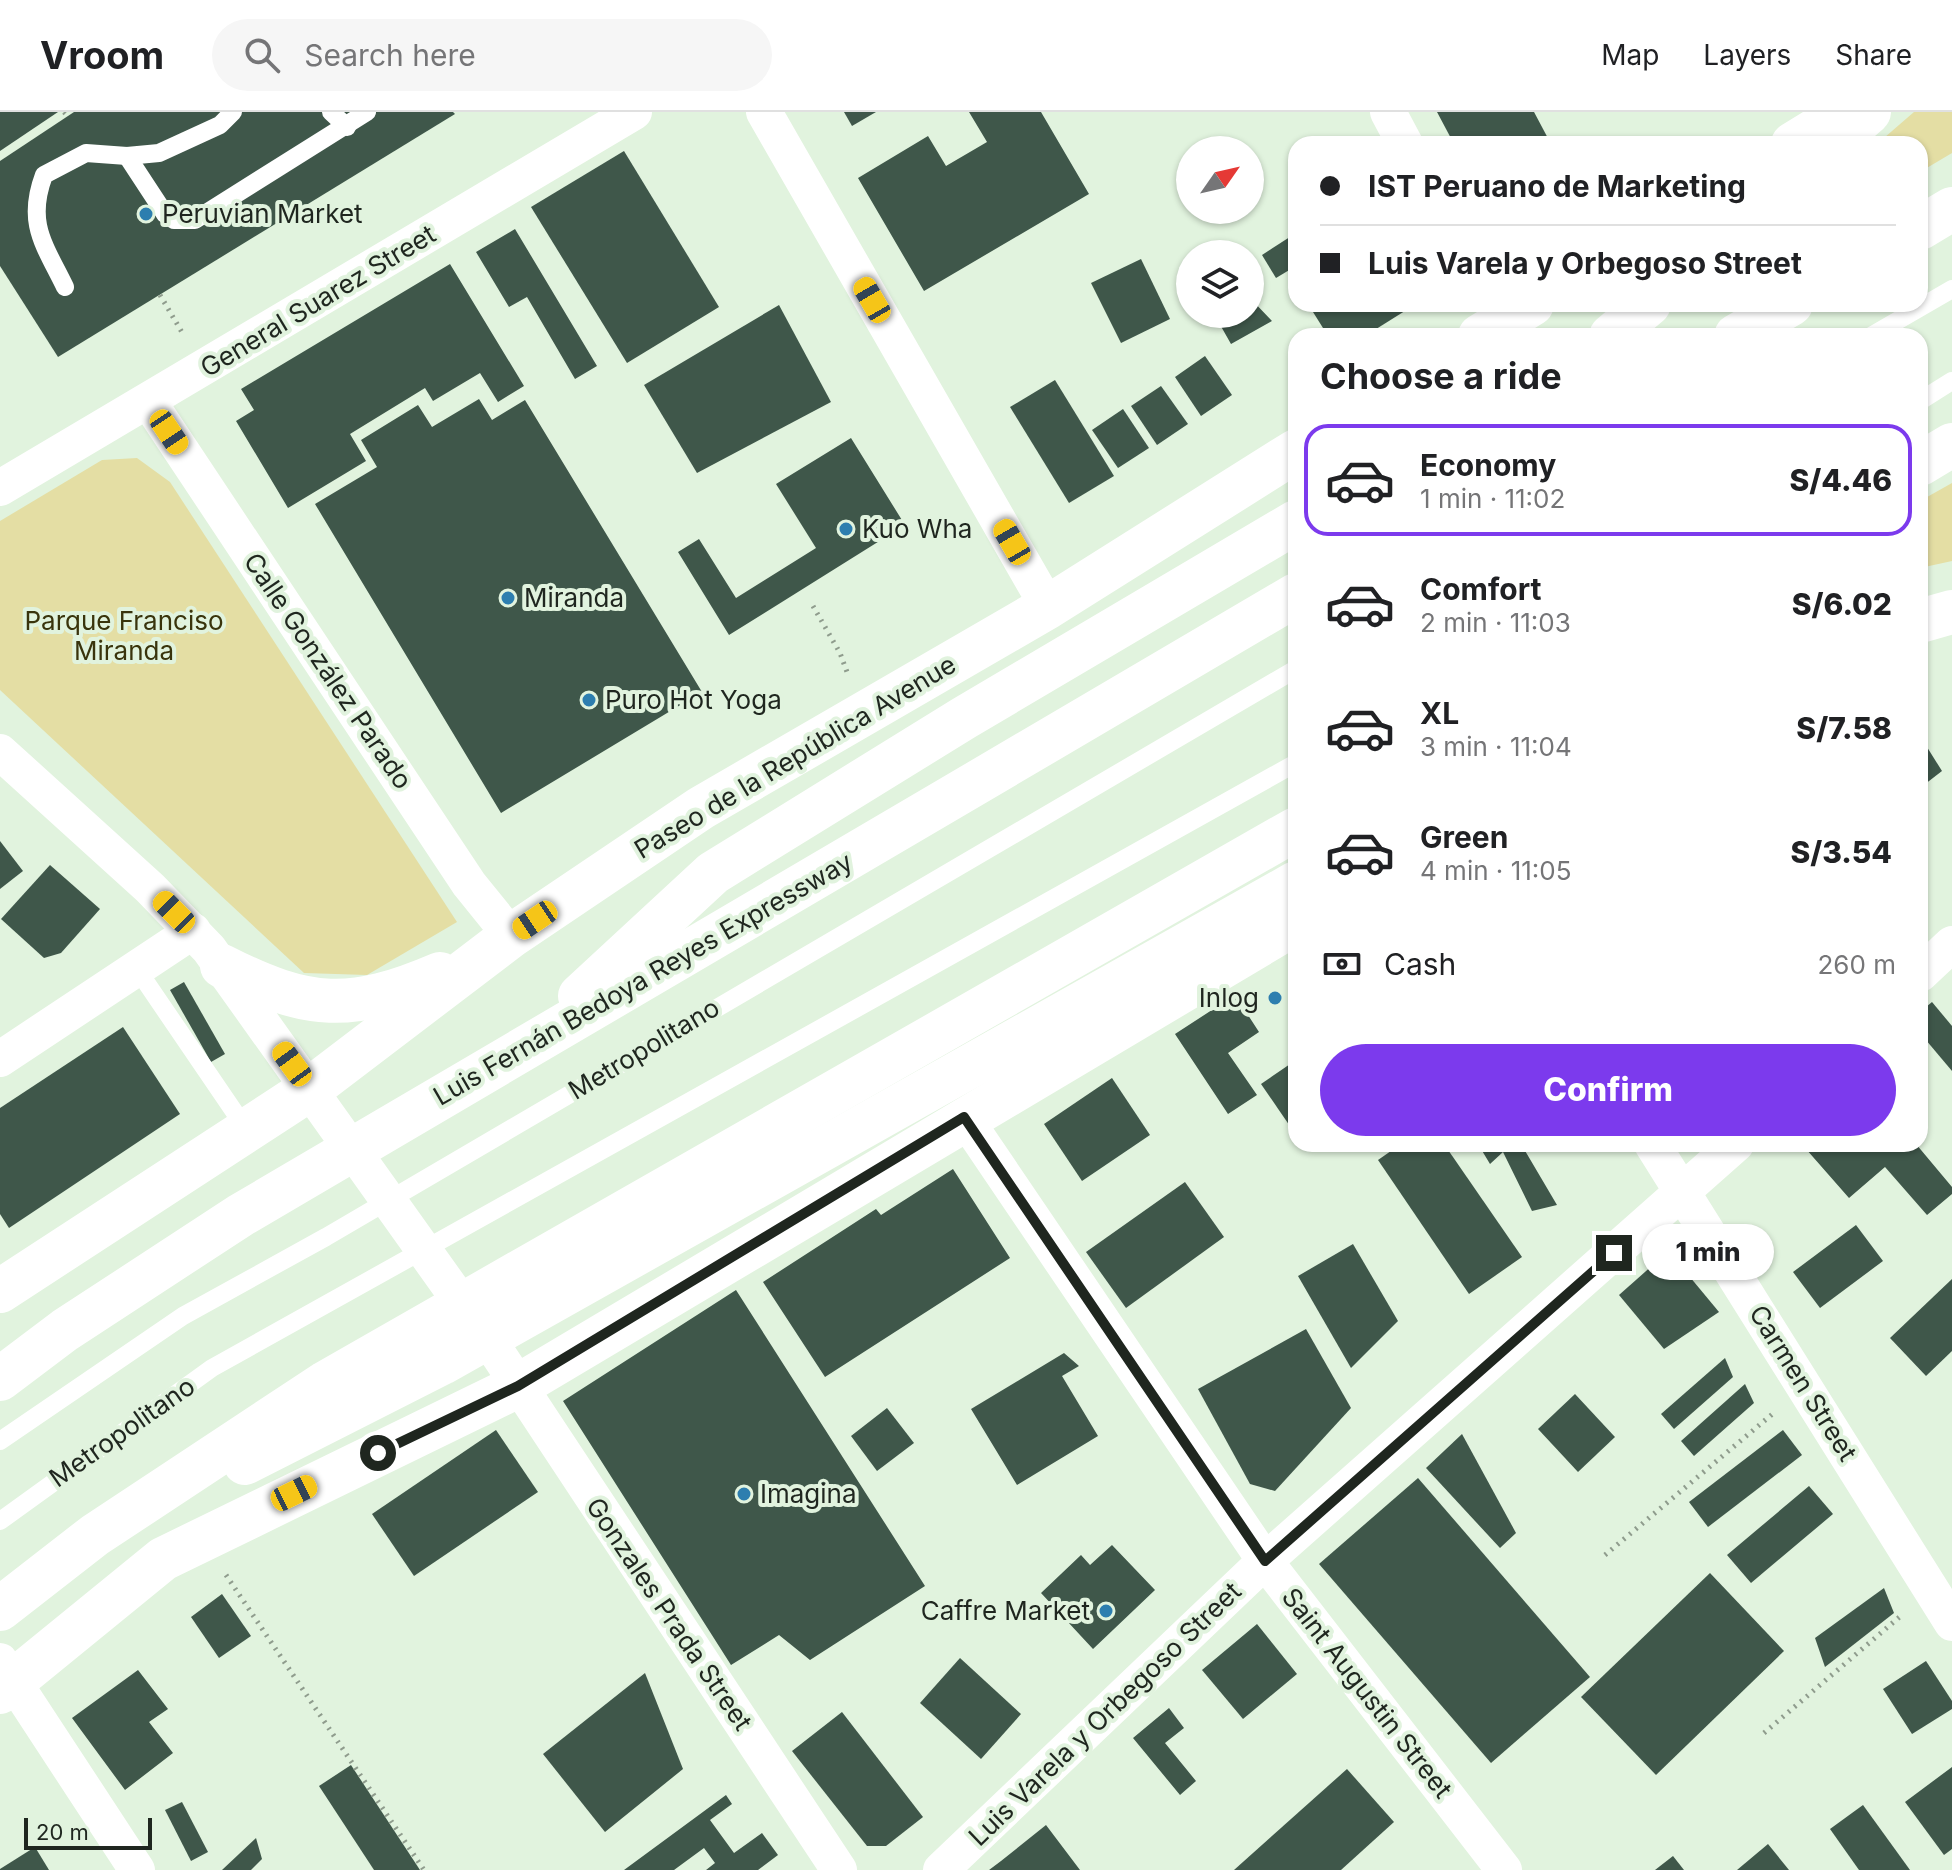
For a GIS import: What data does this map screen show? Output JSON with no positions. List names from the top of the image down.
{
  "streets": {
    "main road": ["Paseo de la República Avenue", "Luis Fernán Bedoya Reyes Expressway"],
    "street": [
      "General Suarez Street",
      "Calle González Parado",
      "Carmen Street",
      "Gonzales Prada Street",
      "Saint Augustin Street",
      "Luis Varela y Orbegoso Street"
    ],
    "lane": ["Metropolitano"]
  },
  "crossings": [
    ["General Suarez Street", "Calle González Parado"],
    ["Calle González Parado", "Paseo de la República Avenue"],
    ["Paseo de la República Avenue", "Gonzales Prada Street"],
    ["Carmen Street", "Luis Varela y Orbegoso Street"],
    ["Saint Augustin Street", "Luis Varela y Orbegoso Street"]
  ],
  "parks": ["Parque Franciso Miranda"],
  "places": [
    "Peruvian Market",
    "Kuo Wha",
    "Miranda",
    "Puro Hot Yoga",
    "Inlog",
    "Imagina",
    "Caffre Market"
  ],
  "scale_bar": "20 m",
  "north": "top right",
  "page": {
    "header": "Vroom",
    "search": "Search here",
    "nav": ["Map", "Layers", "Share"],
    "banner": ["IST Peruano de Marketing", "Luis Varela y Orbegoso Street"],
    "heading": "Choose a ride",
    "list": [
      {
        "name": "Economy",
        "note": "1 min · 11:02",
        "value": "S/4.46"
      },
      {
        "name": "Comfort",
        "note": "2 min · 11:03",
        "value": "S/6.02"
      },
      {
        "name": "XL",
        "note": "3 min · 11:04",
        "value": "S/7.58"
      },
      {
        "name": "Green",
        "note": "4 min · 11:05",
        "value": "S/3.54"
      }
    ],
    "pay": ["Cash", "260 m"],
    "buttons": "Confirm",
    "bubble": "1 min",
    "scale": "20 m"
  }
}
